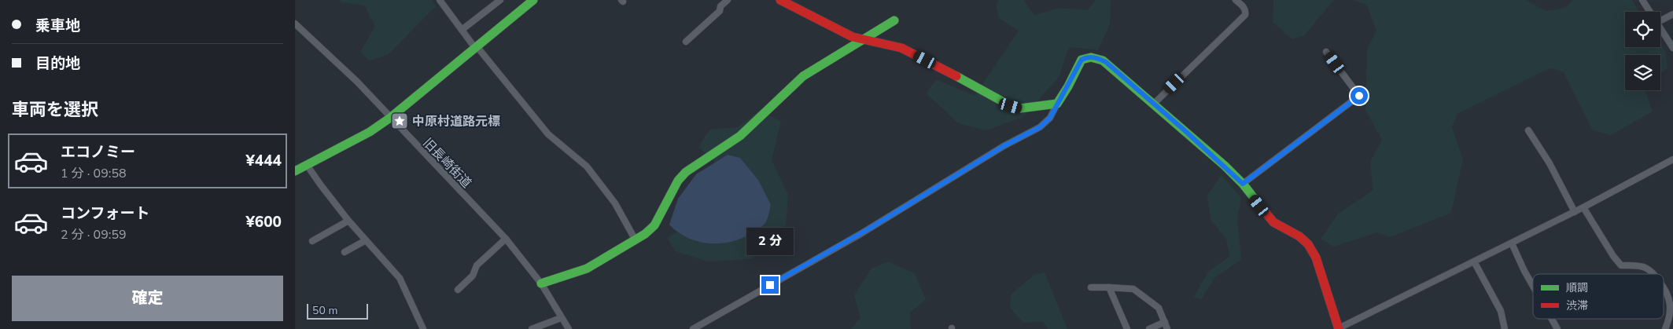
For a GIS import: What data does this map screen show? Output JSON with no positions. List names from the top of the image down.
{
  "streets": {
    "street": ["旧長崎街道"]
  },
  "places": {
    "place": ["中原村道路元標"]
  },
  "legend": ["順調", "渋滞"],
  "scale_bar": "50 m",
  "page": {
    "banner": ["乗車地", "目的地"],
    "heading": "車両を選択",
    "list": [
      {
        "name": "エコノミー",
        "note": "1 分 · 09:58",
        "value": "¥444"
      },
      {
        "name": "コンフォート",
        "note": "2 分 · 09:59",
        "value": "¥600"
      }
    ],
    "bubble": "2 分",
    "buttons": "確定",
    "scale": "50 m"
  }
}
